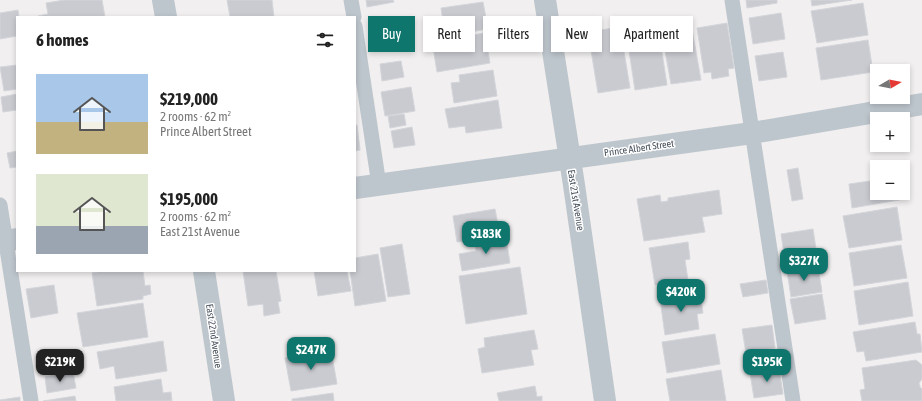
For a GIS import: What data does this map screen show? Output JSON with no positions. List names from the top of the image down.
{
  "streets": {
    "street": ["Prince Albert Street", "East 21st Avenue", "East 22nd Avenue"]
  },
  "crossings": [
    ["Prince Albert Street", "East 21st Avenue"]
  ],
  "north": "right",
  "page": {
    "chip": [
      "Buy",
      "Rent",
      "Filters",
      "New",
      "Apartment"
    ],
    "heading": "6 homes",
    "map_buttons": ["+", "−"],
    "list": [
      {
        "name": "$219,000",
        "note": "2 rooms · 62 m² · Prince Albert Street"
      },
      {
        "name": "$195,000",
        "note": "2 rooms · 62 m² · East 21st Avenue"
      }
    ],
    "price": [
      "$183K",
      "$327K",
      "$420K",
      "$247K",
      "$219K",
      "$195K"
    ]
  }
}
